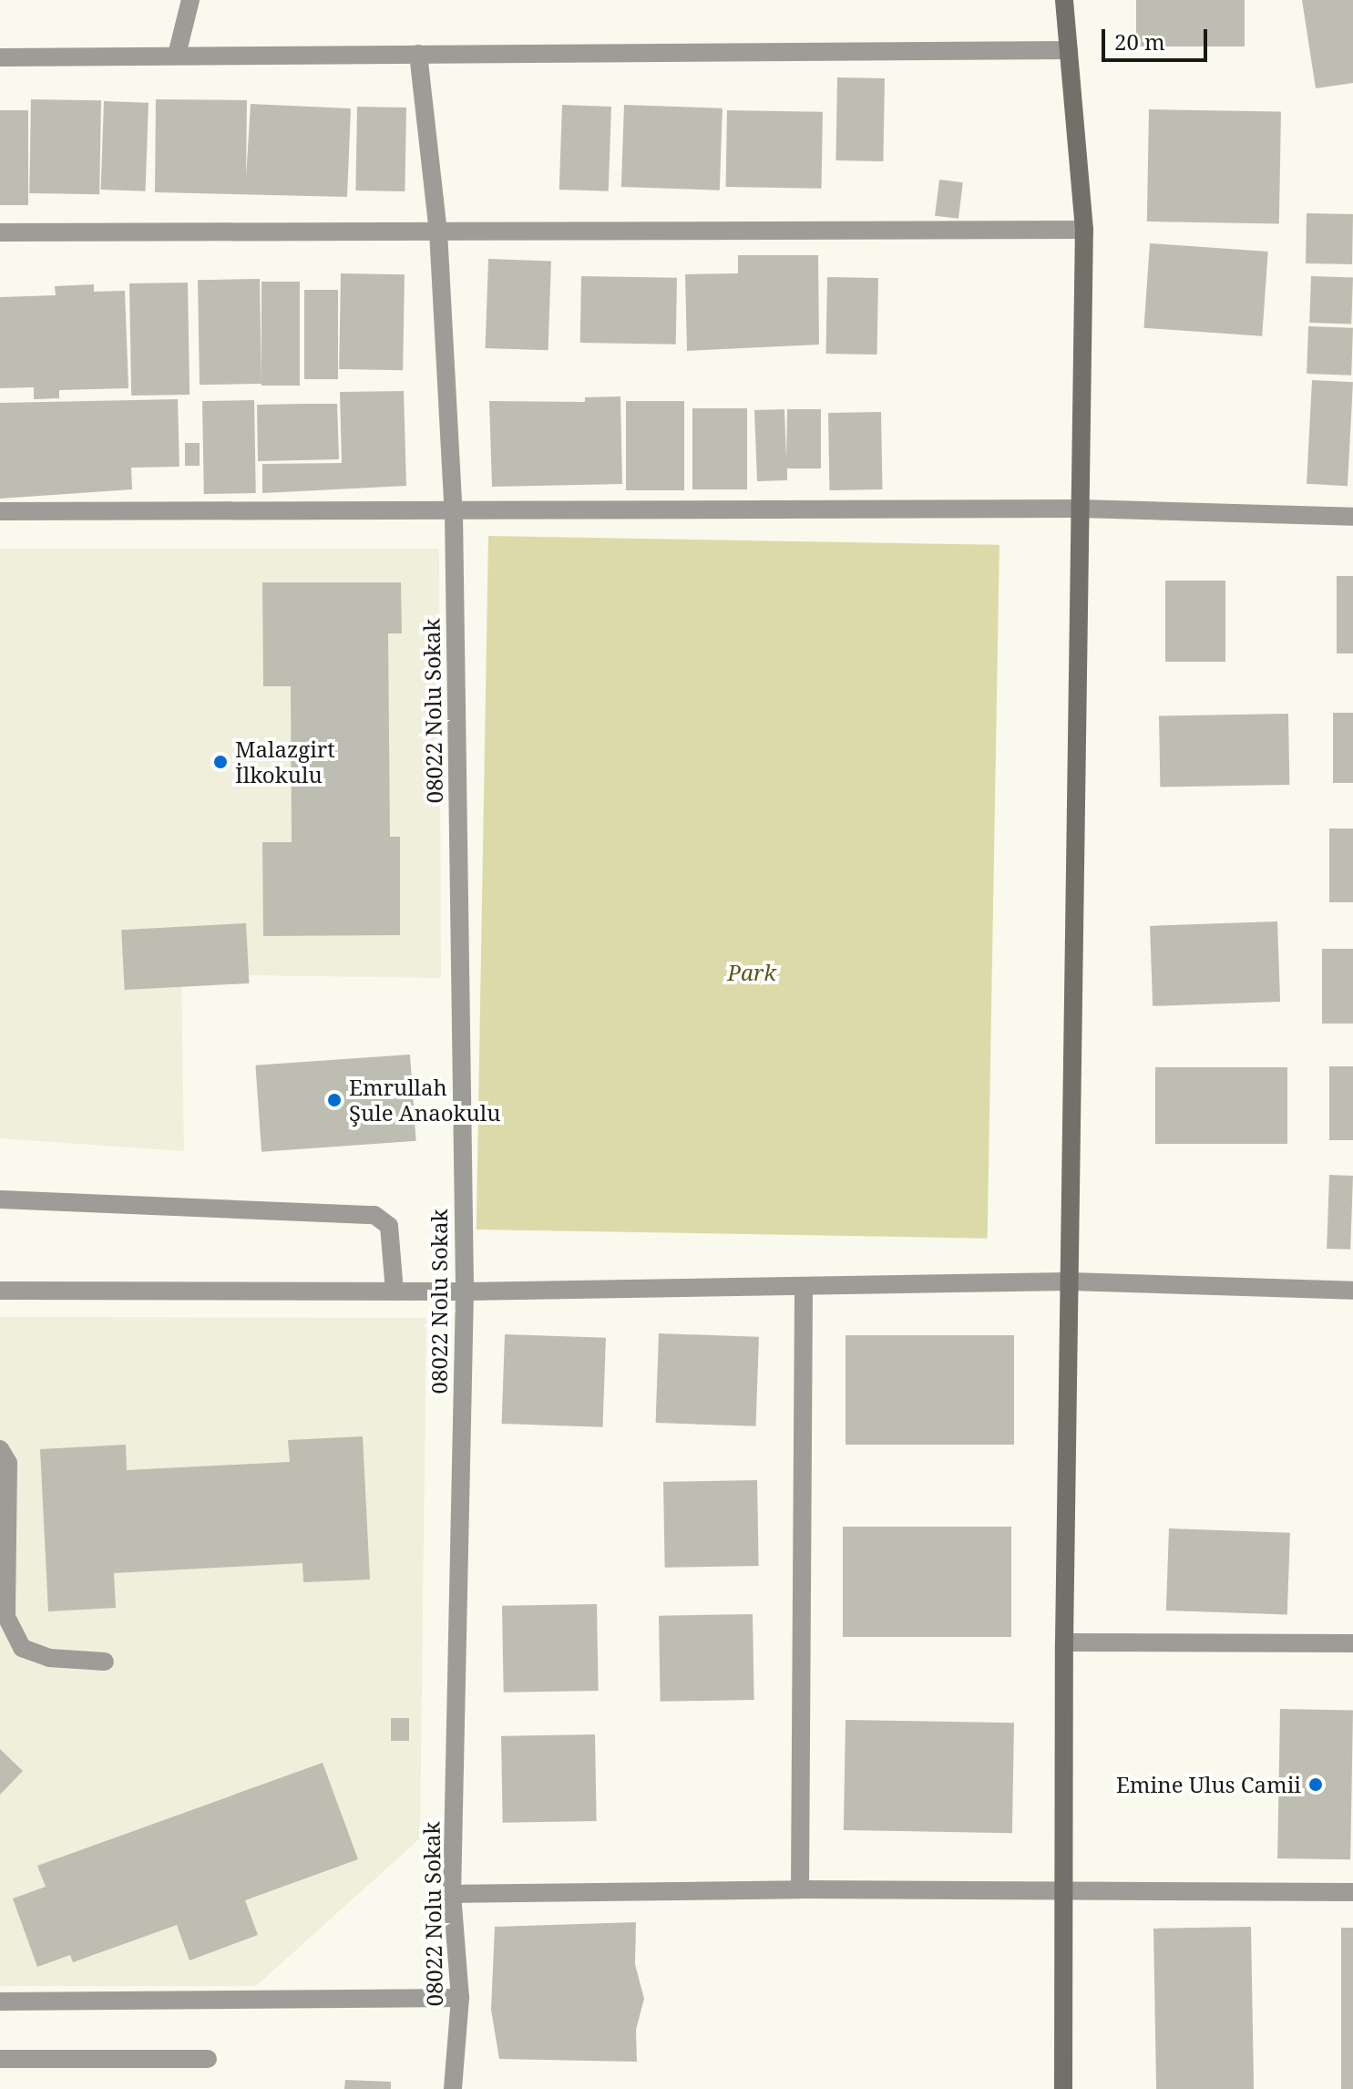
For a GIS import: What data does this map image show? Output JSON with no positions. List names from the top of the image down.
{
  "streets": {
    "street": ["08022 Nolu Sokak"]
  },
  "parks": ["Park"],
  "places": ["Malazgirt İlkokulu", "Emrullah Şule Anaokulu", "Emine Ulus Camii"],
  "scale_bar": "20 m"
}
